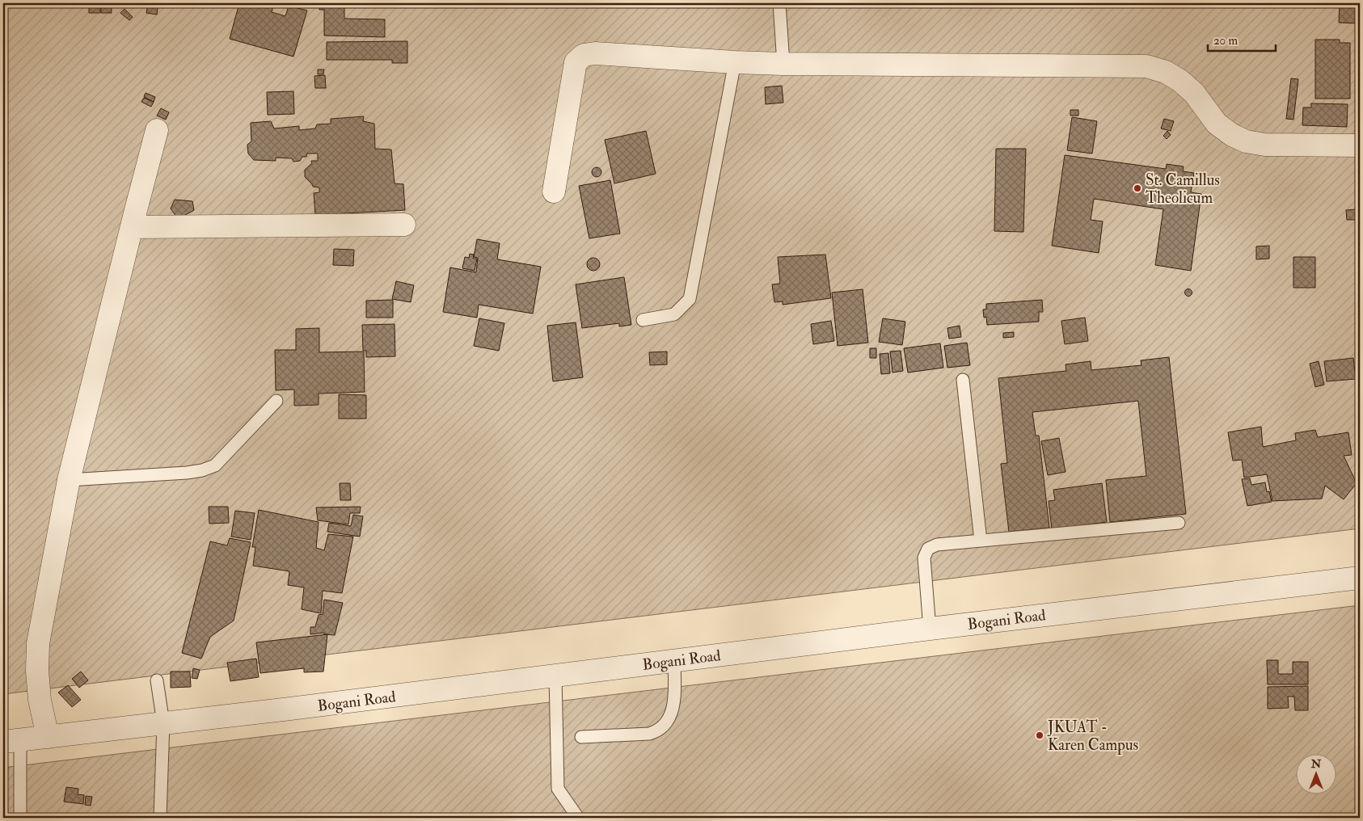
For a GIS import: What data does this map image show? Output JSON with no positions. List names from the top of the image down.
{
  "streets": {
    "street": ["Bogani Road"]
  },
  "places": ["St. Camillus Theolicum", "JKUAT - Karen Campus"],
  "scale_bar": "20 m",
  "north": "top"
}
